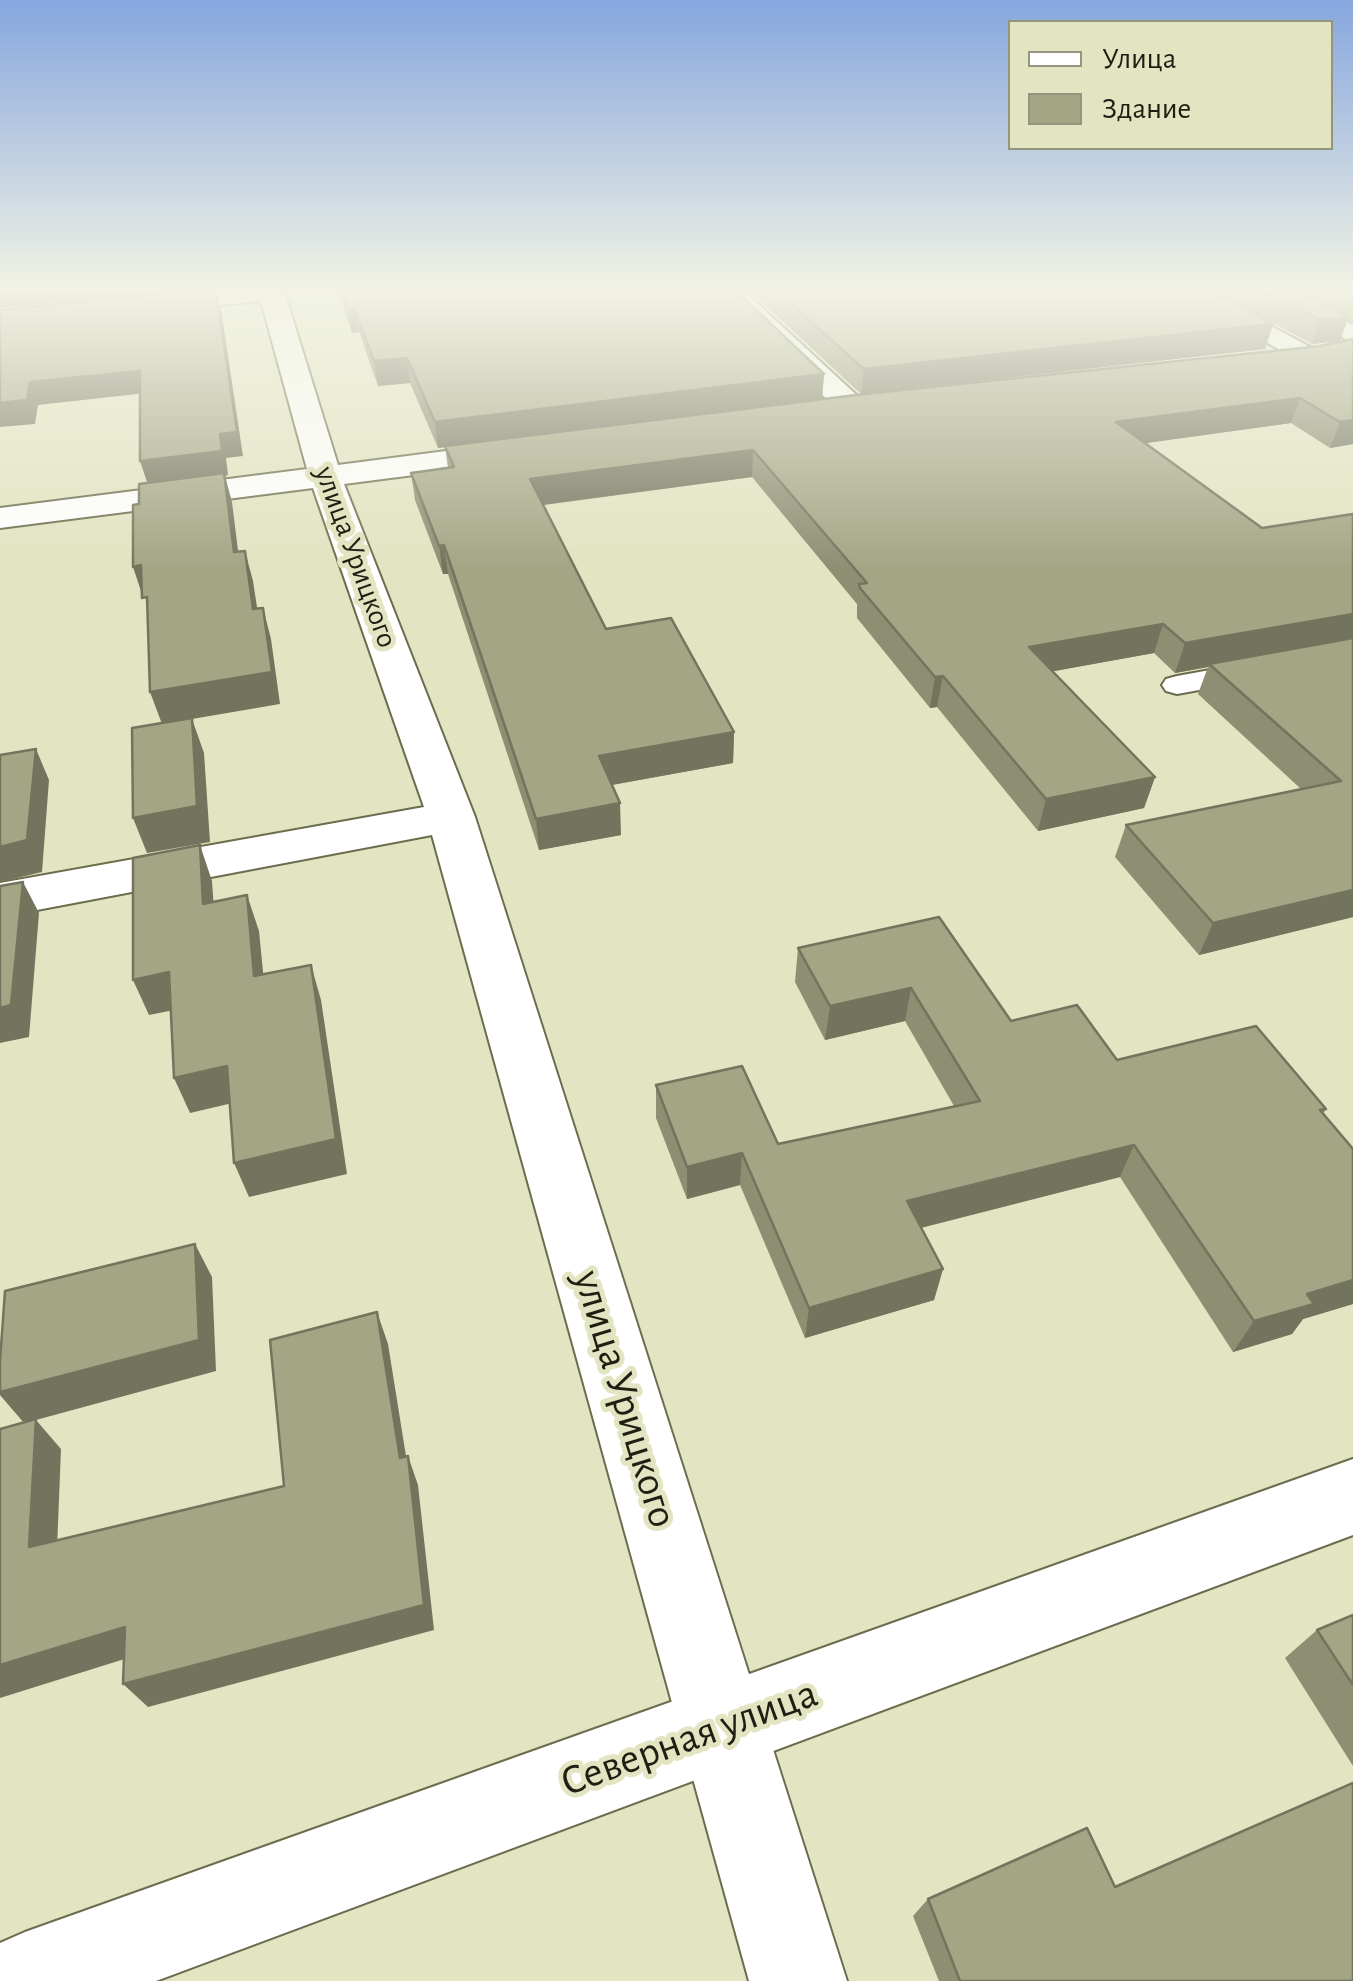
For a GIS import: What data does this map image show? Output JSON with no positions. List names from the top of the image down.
{
  "streets": {
    "street": ["улица Урицкого", "Северная улица"]
  },
  "crossings": [
    ["улица Урицкого", "Северная улица"]
  ],
  "legend": ["Улица", "Здание"]
}
